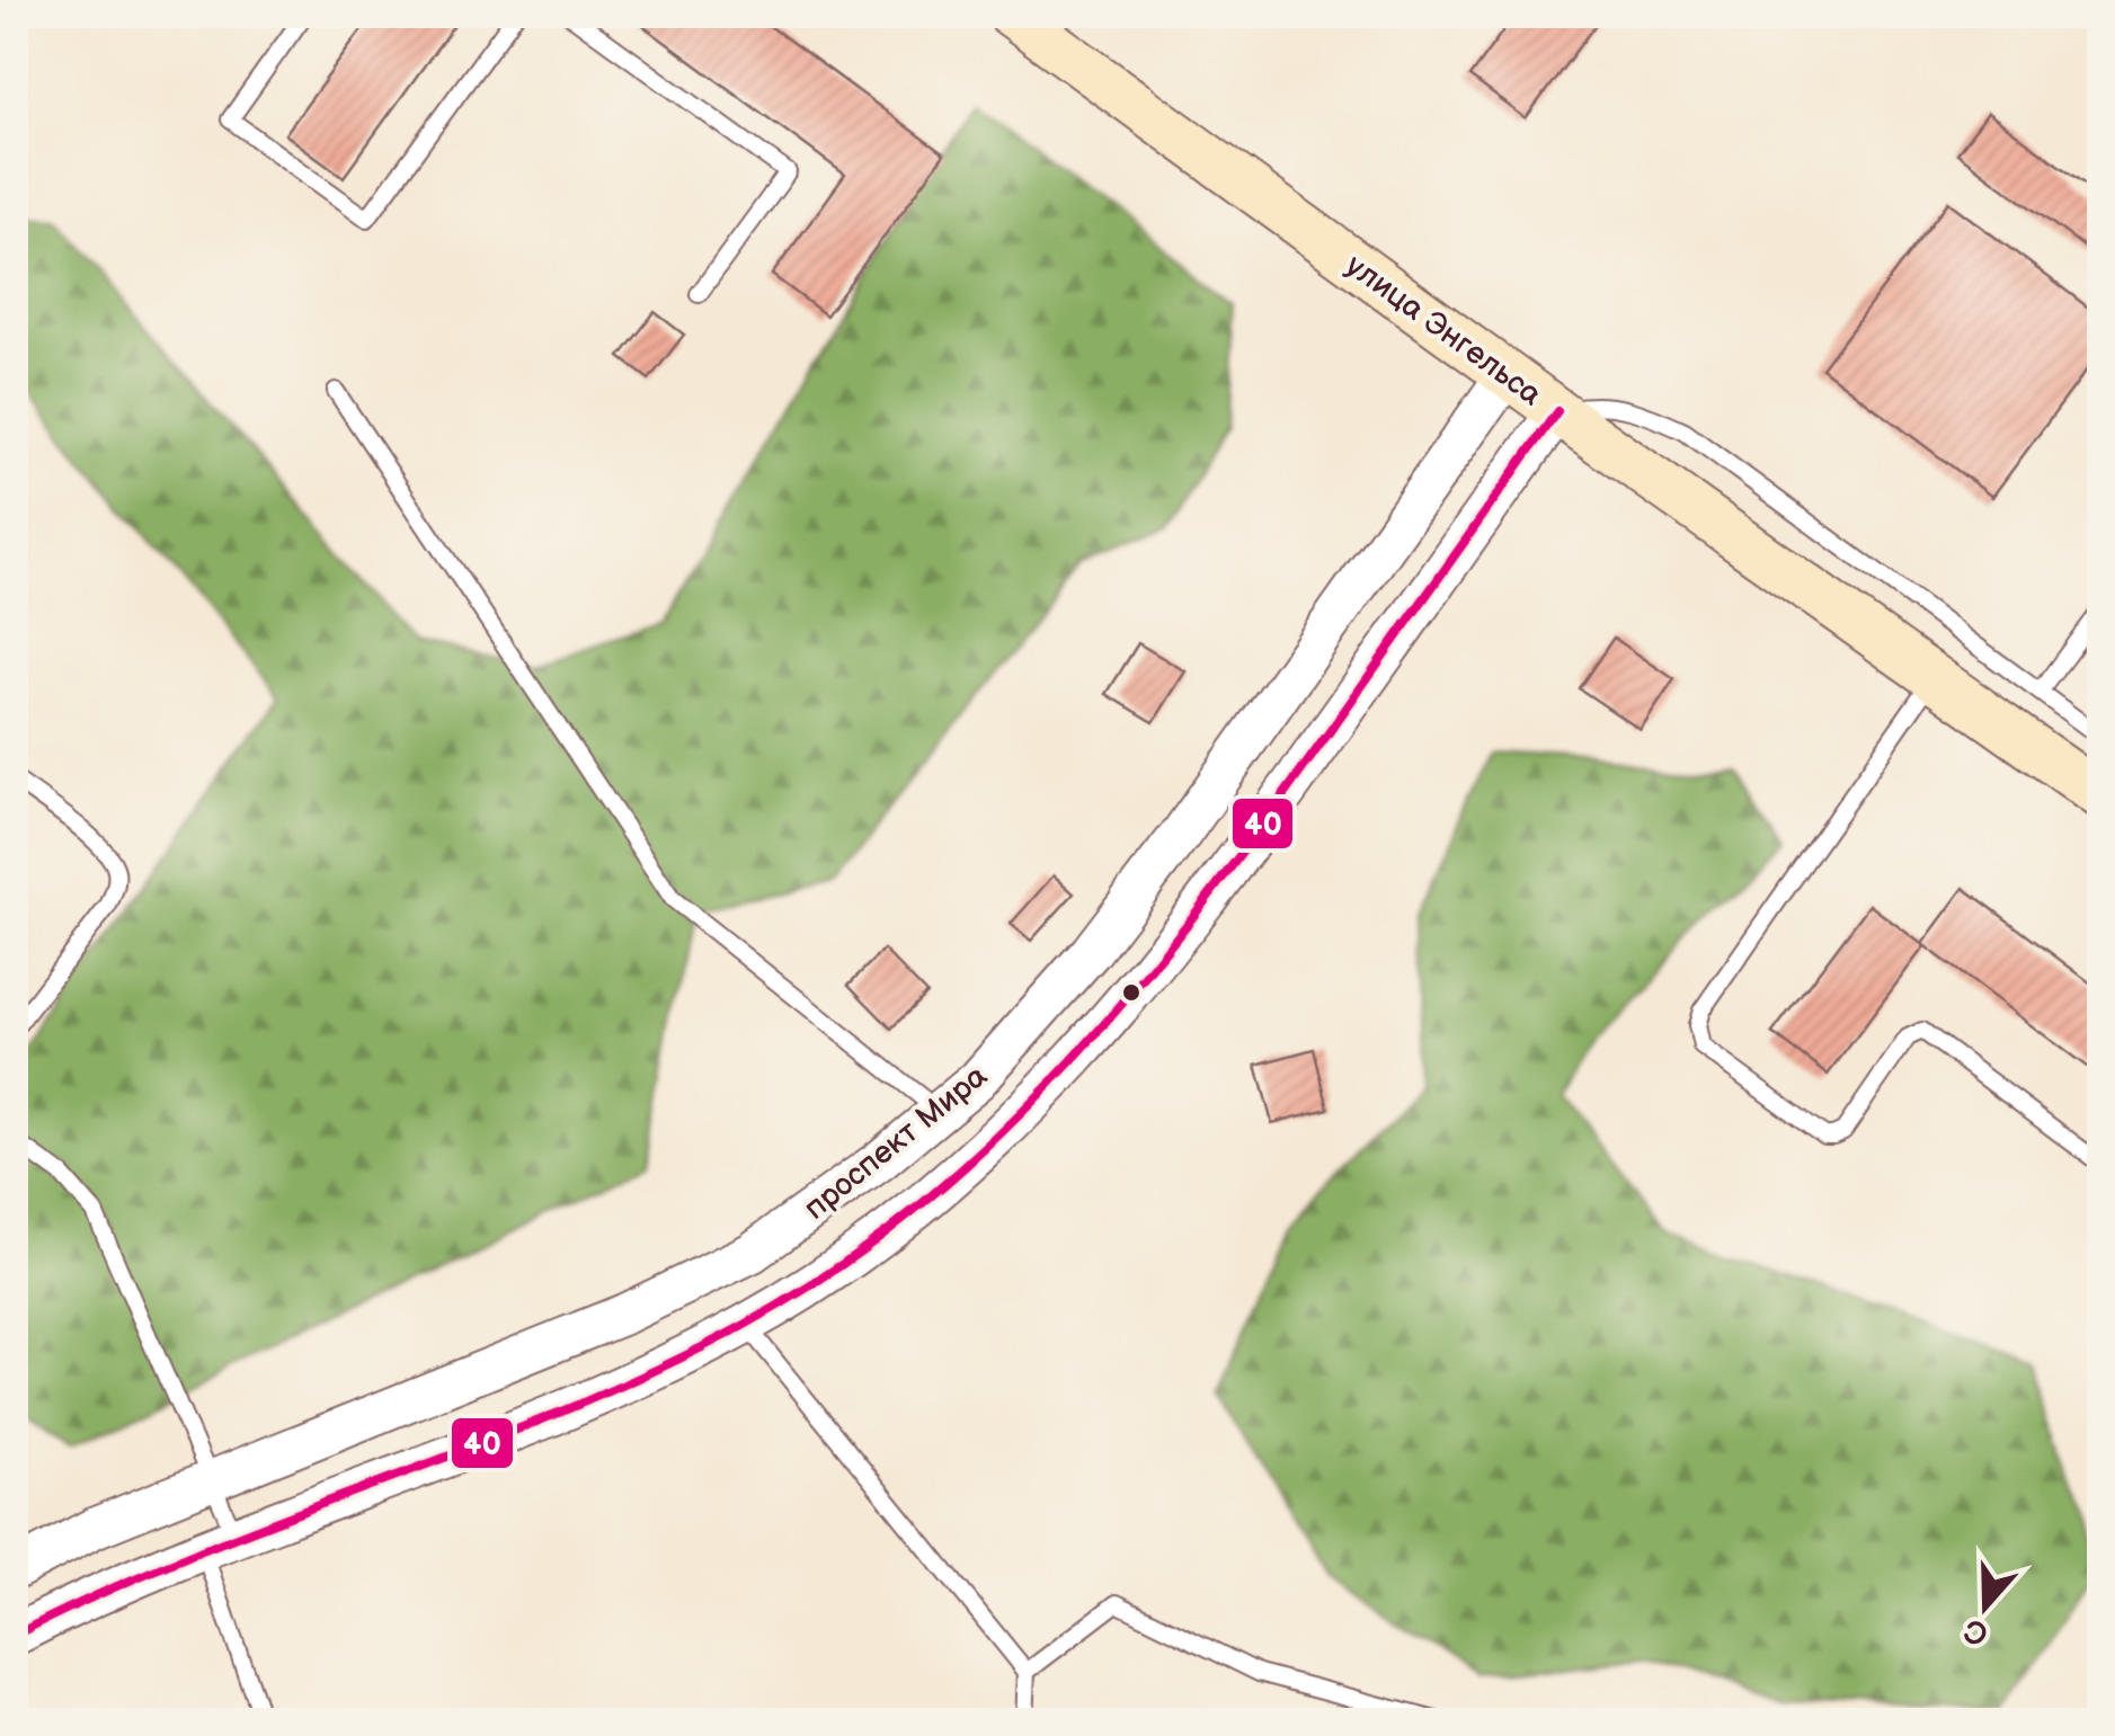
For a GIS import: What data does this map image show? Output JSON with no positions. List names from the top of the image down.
{
  "streets": {
    "main road": ["улица Энгельса"],
    "street": ["проспект Мира"]
  },
  "crossings": [
    ["улица Энгельса", "проспект Мира"]
  ],
  "lines": ["transit line 40"],
  "north": "bottom"
}
